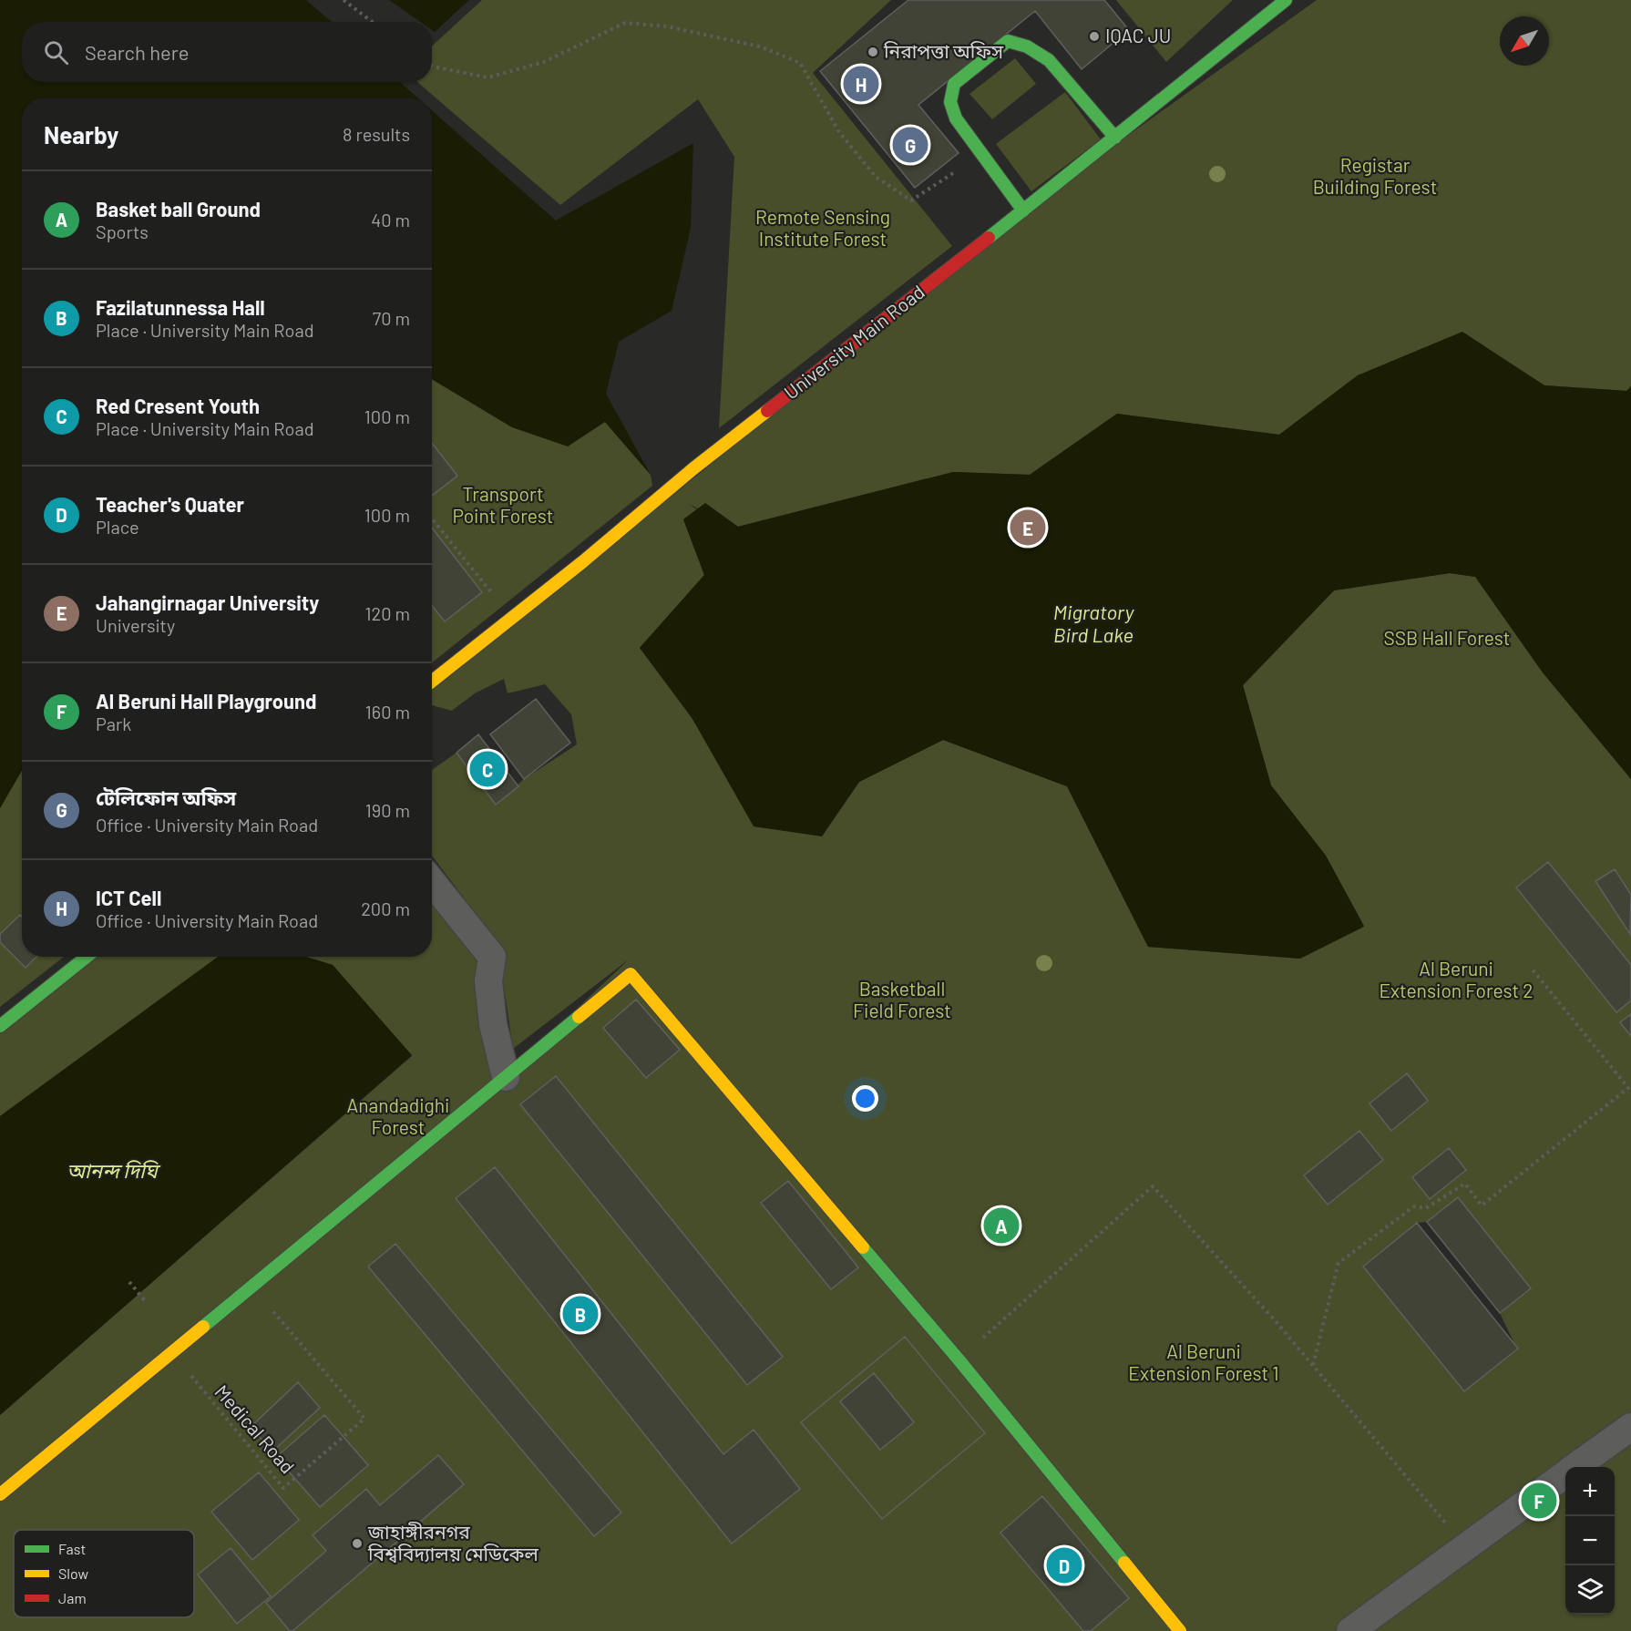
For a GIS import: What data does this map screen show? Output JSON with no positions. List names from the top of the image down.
{
  "streets": {
    "street": ["University Main Road"],
    "path": ["Medical Road"]
  },
  "water": ["Migratory Bird Lake", "আনন্দ দিঘি"],
  "parks": [
    "Registar Building Forest",
    "Remote Sensing Institute Forest",
    "Transport Point Forest",
    "SSB Hall Forest",
    "Al Beruni Extension Forest 2",
    "Basketball Field Forest",
    "Anandadighi Forest",
    "Al Beruni Extension Forest 1"
  ],
  "places": ["IQAC JU", "নিরাপত্তা অফিস", "জাহাঙ্গীরনগর বিশ্ববিদ্যালয় মেডিকেল"],
  "legend": ["Fast", "Slow", "Jam"],
  "north": "bottom left",
  "page": {
    "search": "Search here",
    "pins": [
      "H",
      "G",
      "E",
      "C",
      "A",
      "B",
      "F",
      "D"
    ],
    "heading": ["Nearby", "8 results"],
    "list": [
      {
        "mark": "A",
        "name": "Basket ball Ground",
        "note": "Sports",
        "value": "40 m"
      },
      {
        "mark": "B",
        "name": "Fazilatunnessa Hall",
        "note": "Place · University Main Road",
        "value": "70 m"
      },
      {
        "mark": "C",
        "name": "Red Cresent Youth",
        "note": "Place · University Main Road",
        "value": "100 m"
      },
      {
        "mark": "D",
        "name": "Teacher's Quater",
        "note": "Place",
        "value": "100 m"
      },
      {
        "mark": "E",
        "name": "Jahangirnagar University",
        "note": "University",
        "value": "120 m"
      },
      {
        "mark": "F",
        "name": "Al Beruni Hall Playground",
        "note": "Park",
        "value": "160 m"
      },
      {
        "mark": "G",
        "name": "টেলিফোন অফিস",
        "note": "Office · University Main Road",
        "value": "190 m"
      },
      {
        "mark": "H",
        "name": "ICT Cell",
        "note": "Office · University Main Road",
        "value": "200 m"
      }
    ],
    "map_buttons": ["+", "−"]
  }
}
